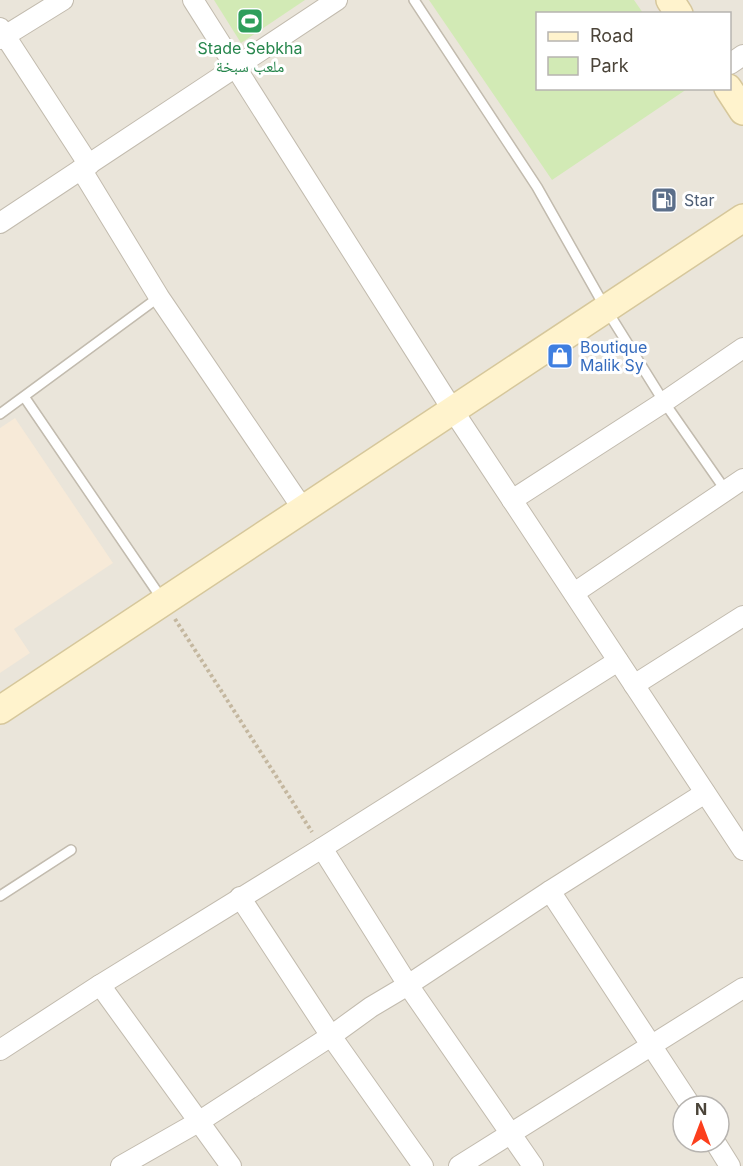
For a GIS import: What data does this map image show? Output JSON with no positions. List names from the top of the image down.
{
  "places": {
    "sports": ["Stade Sebkha ملعب سبخة"],
    "fuel station": ["Star"],
    "shop": ["Boutique Malik Sy"]
  },
  "legend": ["Road", "Park"],
  "north": "top"
}
